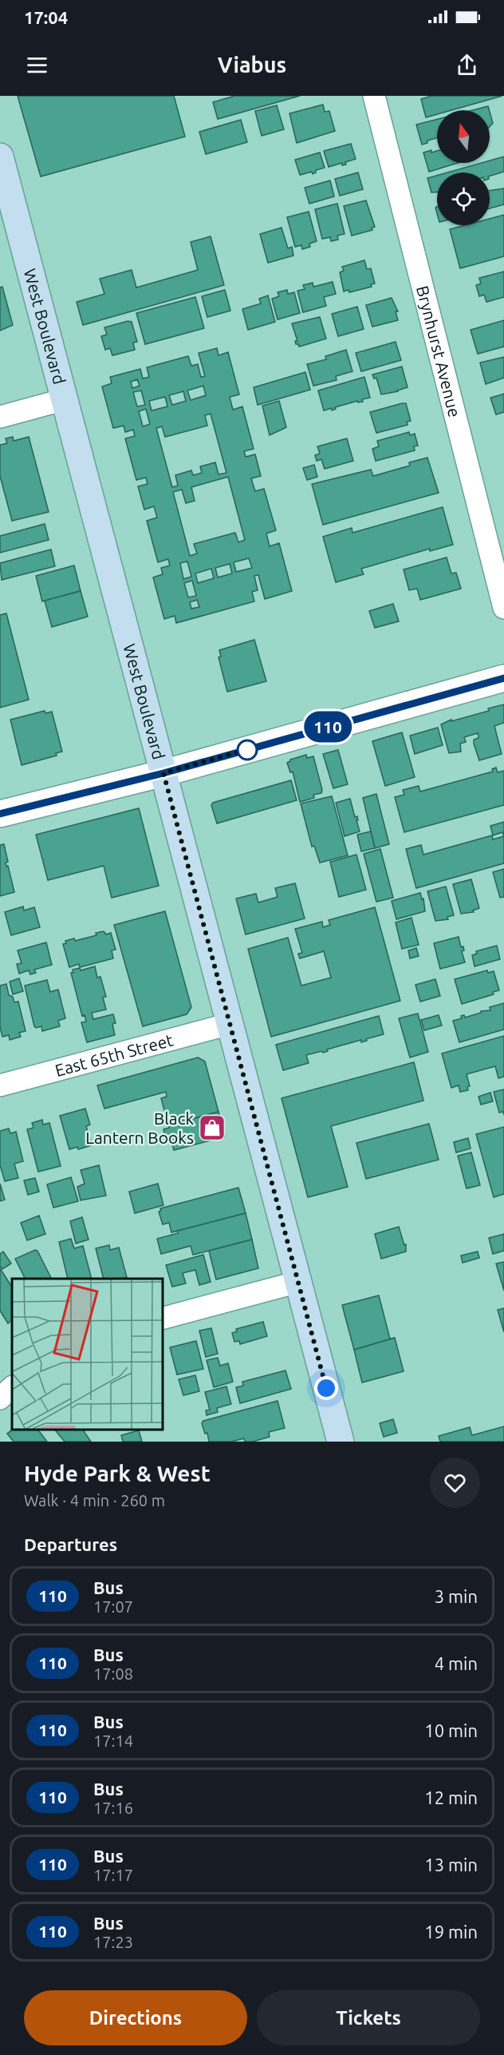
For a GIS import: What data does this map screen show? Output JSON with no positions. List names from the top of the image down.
{
  "streets": {
    "main road": ["West Boulevard"],
    "street": ["Brynhurst Avenue", "East 65th Street"]
  },
  "crossings": [
    ["West Boulevard", "East 65th Street"]
  ],
  "places": {
    "shop": ["Black Lantern Books"]
  },
  "lines": ["bus line 110"],
  "north": "top",
  "page": {
    "status": "17:04",
    "header": "Viabus",
    "on_map": "110",
    "heading": [
      ["Hyde Park & West", "Walk · 4 min · 260 m"],
      "Departures"
    ],
    "list": [
      {
        "mark": "110",
        "name": "Bus",
        "note": "17:07",
        "value": "3 min"
      },
      {
        "mark": "110",
        "name": "Bus",
        "note": "17:08",
        "value": "4 min"
      },
      {
        "mark": "110",
        "name": "Bus",
        "note": "17:14",
        "value": "10 min"
      },
      {
        "mark": "110",
        "name": "Bus",
        "note": "17:16",
        "value": "12 min"
      },
      {
        "mark": "110",
        "name": "Bus",
        "note": "17:17",
        "value": "13 min"
      },
      {
        "mark": "110",
        "name": "Bus",
        "note": "17:23",
        "value": "19 min"
      }
    ],
    "buttons": ["Directions", "Tickets"]
  }
}
